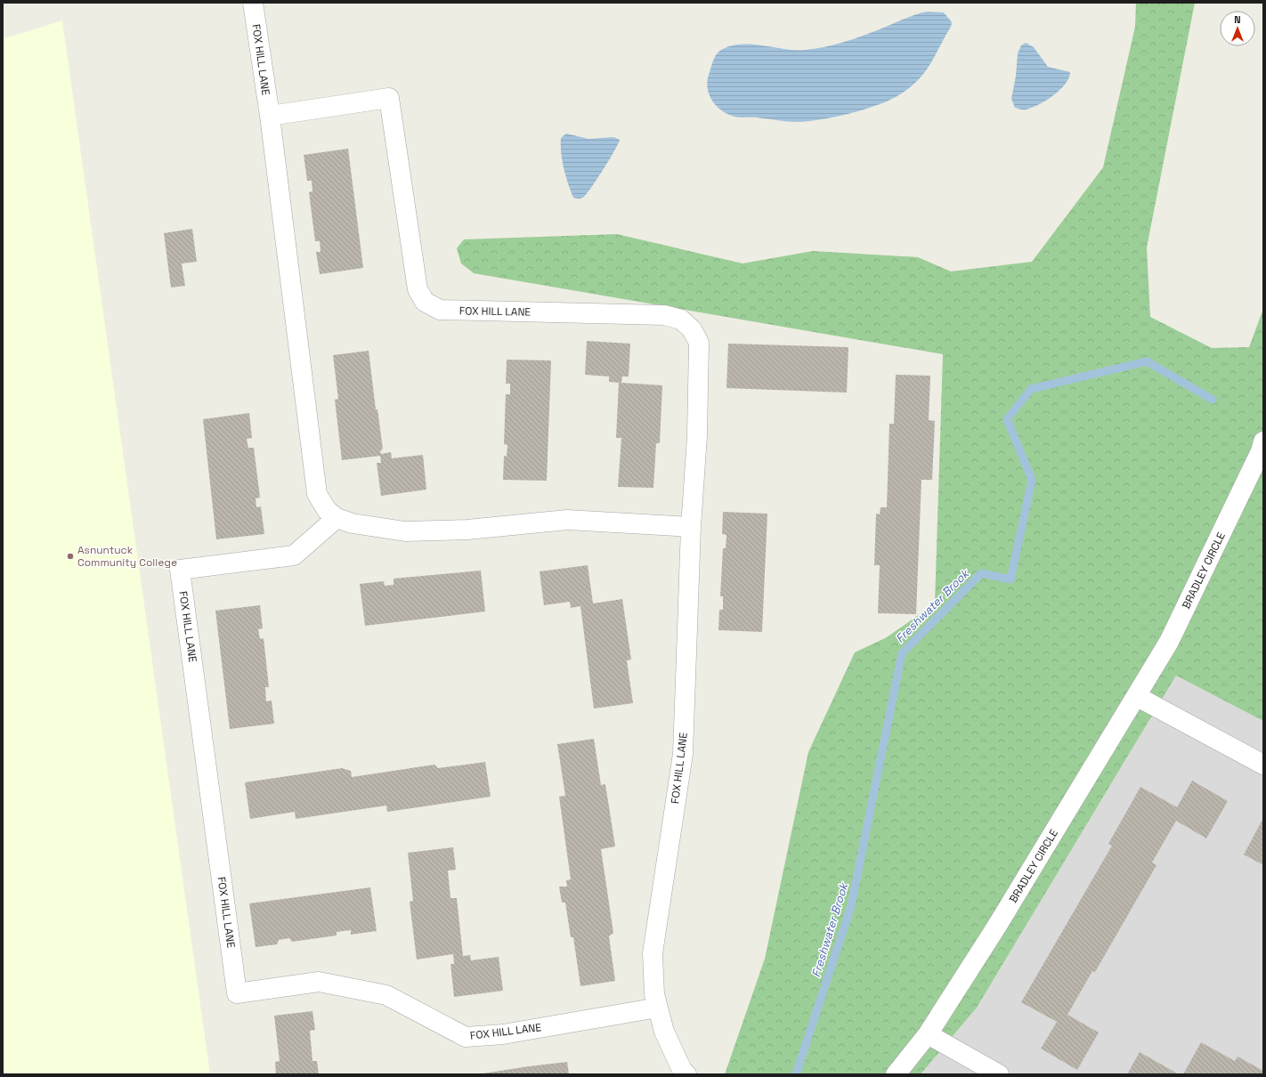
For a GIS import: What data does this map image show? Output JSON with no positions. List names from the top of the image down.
{
  "streets": {
    "street": ["FOX HILL LANE", "BRADLEY CIRCLE"]
  },
  "water": ["Freshwater Brook"],
  "places": ["Asnuntuck Community College"],
  "north": "top"
}
